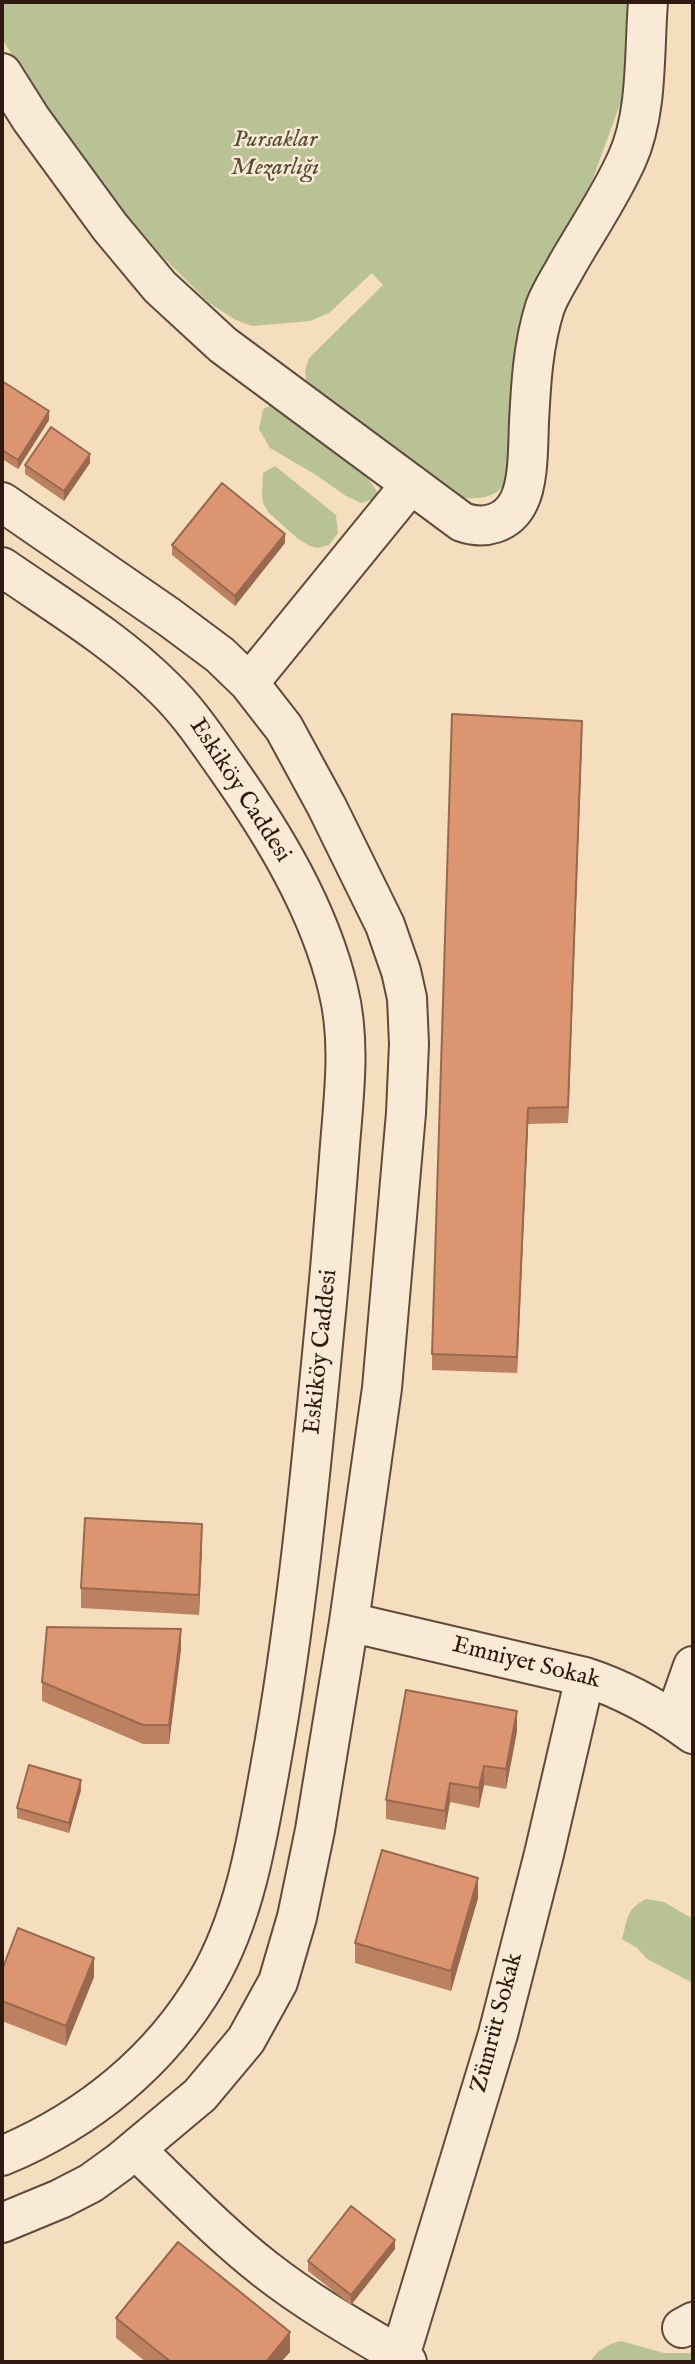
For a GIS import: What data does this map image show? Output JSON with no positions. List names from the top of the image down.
{
  "streets": {
    "street": ["Eskiköy Caddesi", "Emniyet Sokak", "Zümrüt Sokak"]
  },
  "crossings": [
    ["Emniyet Sokak", "Zümrüt Sokak"]
  ],
  "parks": ["Pursaklar Mezarlığı"]
}
